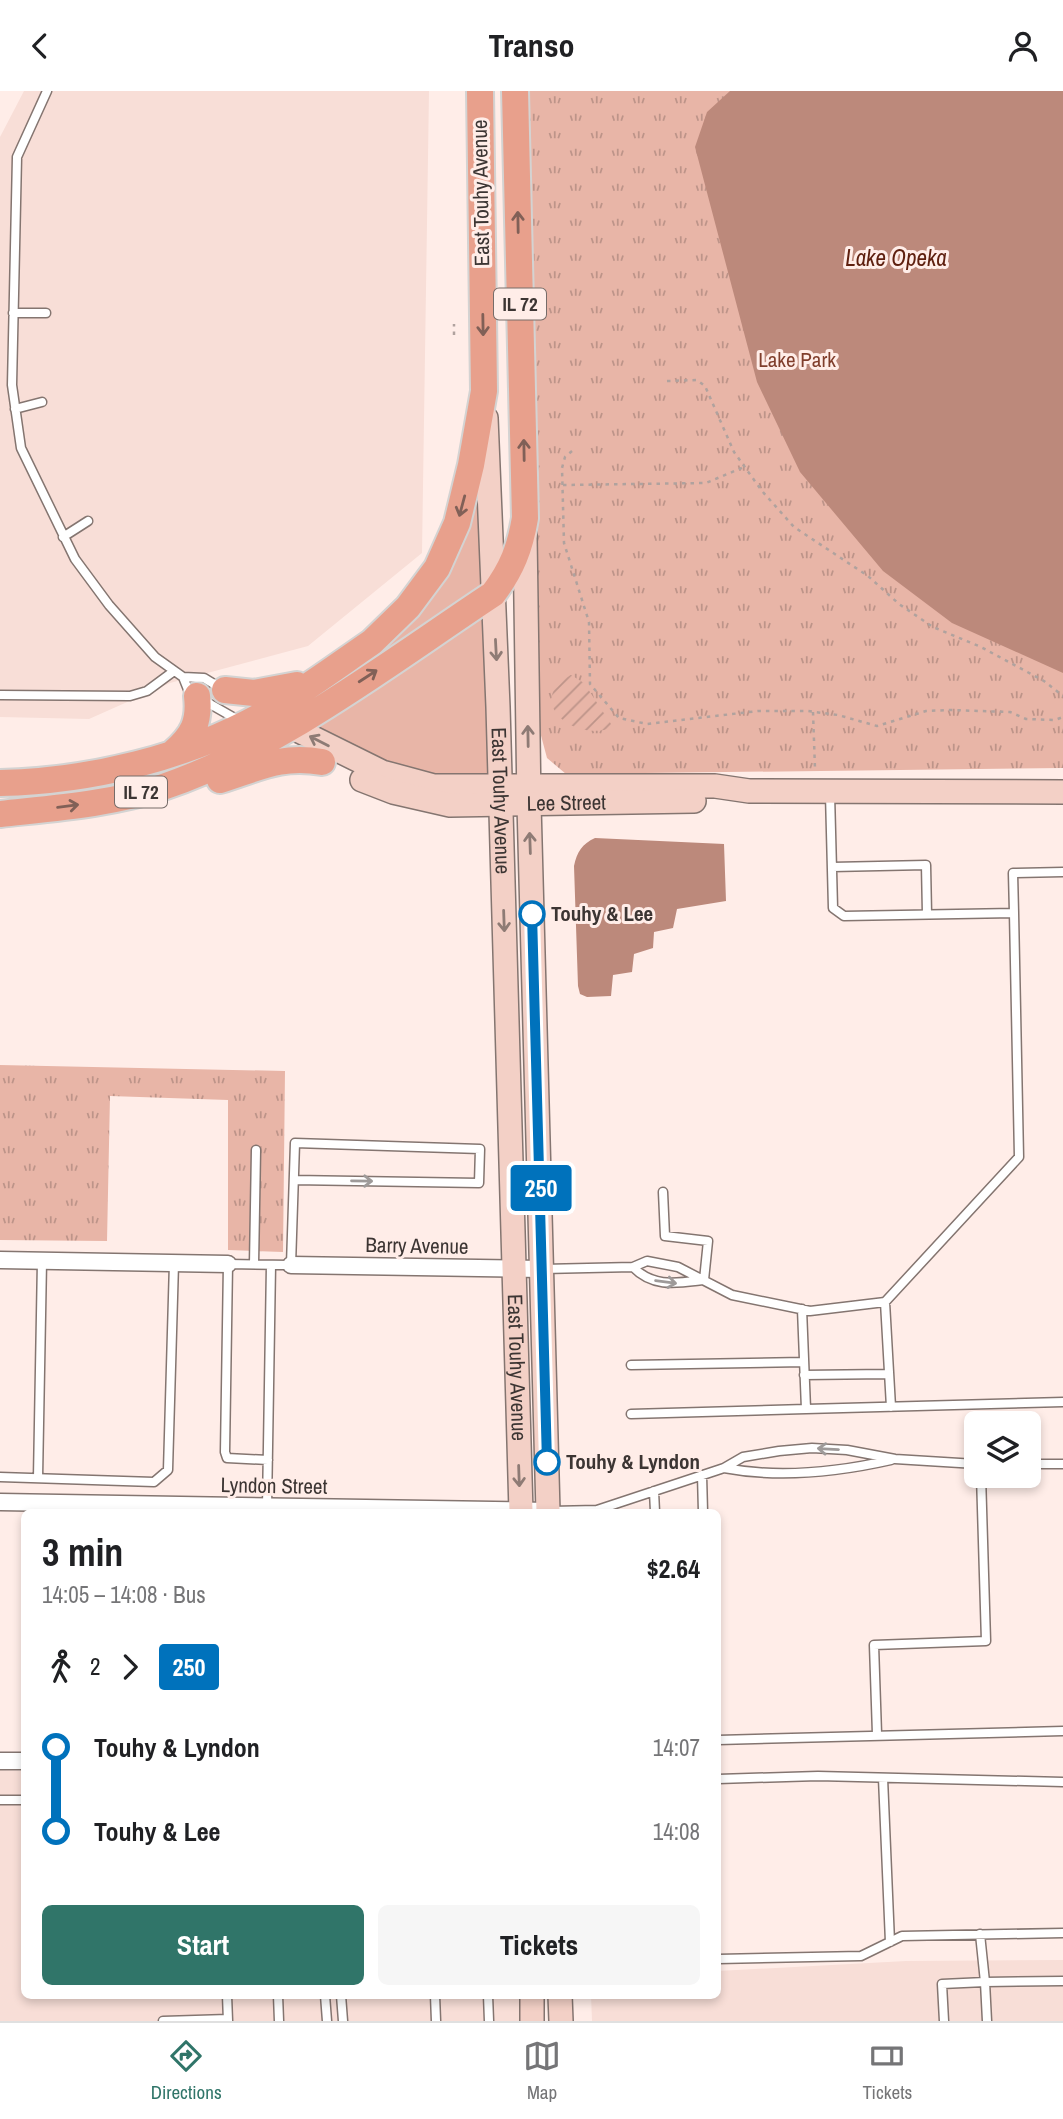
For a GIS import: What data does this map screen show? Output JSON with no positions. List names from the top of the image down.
{
  "streets": {
    "main road": ["East Touhy Avenue", "IL 72", "Lee Street"],
    "street": ["Barry Avenue", "Lyndon Street"]
  },
  "crossings": [
    ["East Touhy Avenue", "IL 72"],
    ["East Touhy Avenue", "Lee Street"],
    ["East Touhy Avenue", "Barry Avenue"],
    ["IL 72", "Lee Street"]
  ],
  "water": ["Lake Opeka"],
  "parks": ["Lake Park"],
  "places": ["Touhy & Lee", "Touhy & Lyndon"],
  "lines": ["bus line 250"],
  "page": {
    "header": "Transo",
    "on_map": "250",
    "heading": ["3 min", "14:05 – 14:08 · Bus", "$2.64"],
    "legs": ["2", "250"],
    "list": [
      {
        "name": "Touhy & Lyndon",
        "value": "14:07"
      },
      {
        "name": "Touhy & Lee",
        "value": "14:08"
      }
    ],
    "buttons": ["Start", "Tickets"],
    "tabs": ["Directions", "Map", "Tickets"]
  }
}
